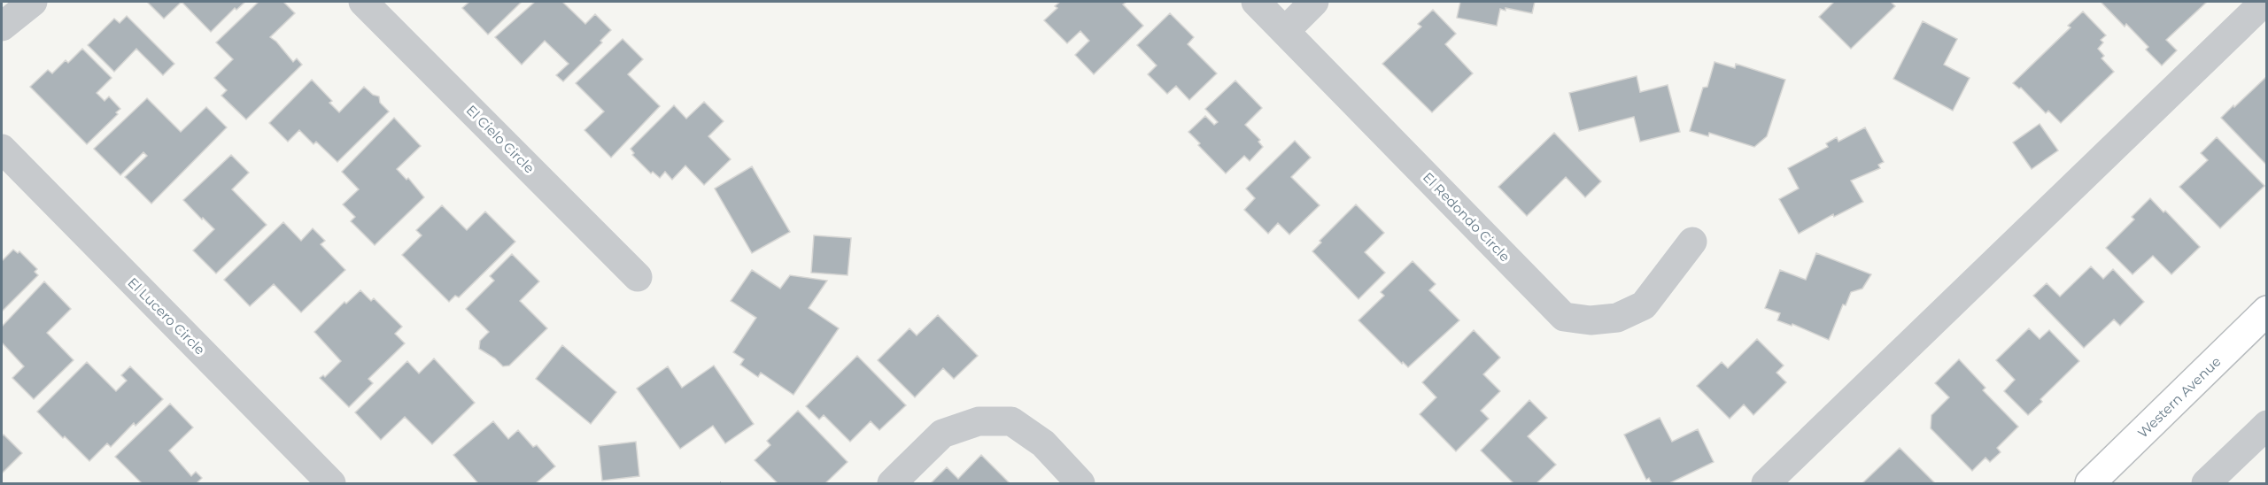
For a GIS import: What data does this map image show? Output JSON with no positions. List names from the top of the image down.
{
  "streets": {
    "main road": ["Western Avenue"],
    "street": ["El Cielo Circle", "El Redondo Circle", "El Lucero Circle"]
  }
}
